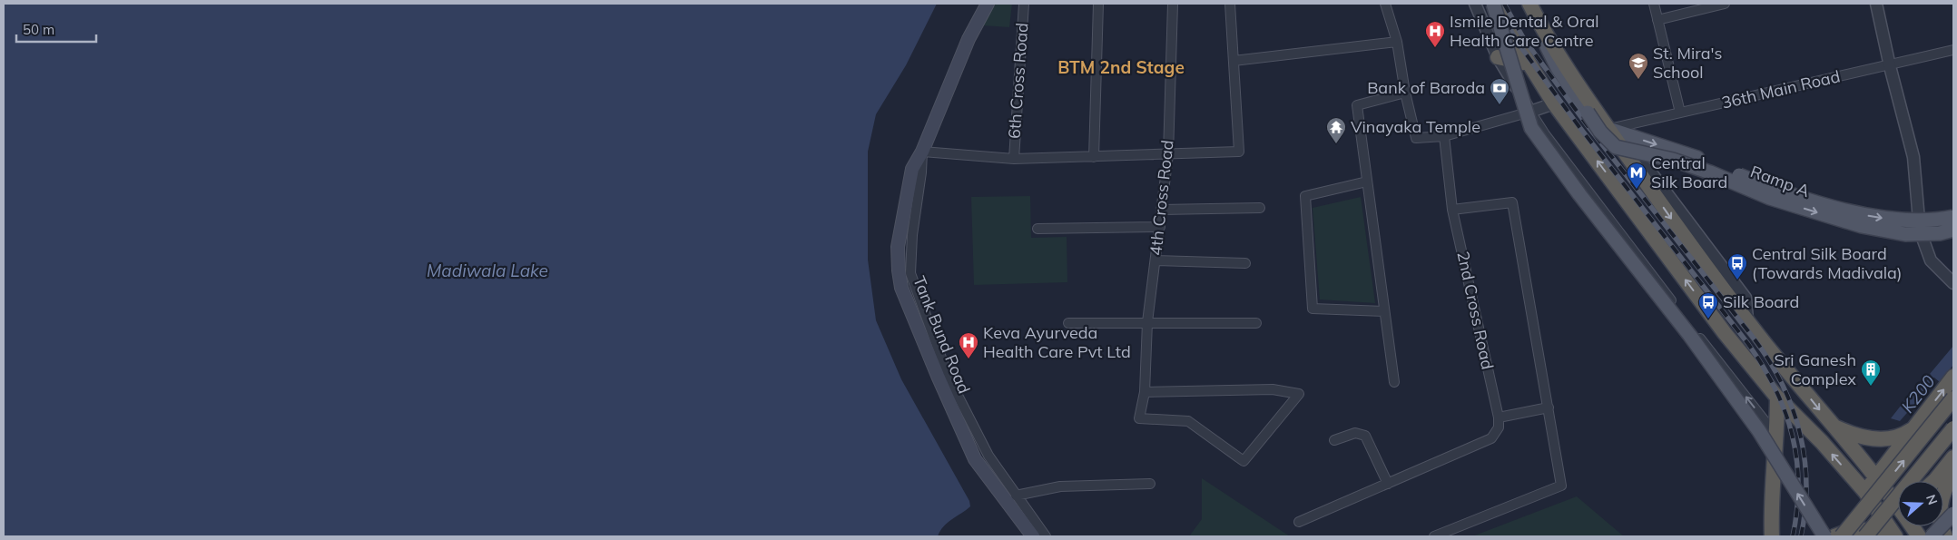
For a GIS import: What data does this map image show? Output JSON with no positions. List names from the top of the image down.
{
  "streets": {
    "main road": ["Ramp A", "Tank Bund Road"],
    "street": [
      "6th Cross Road",
      "36th Main Road",
      "4th Cross Road",
      "2nd Cross Road"
    ]
  },
  "districts": ["BTM 2nd Stage"],
  "water": ["Madiwala Lake", "K200"],
  "places": {
    "hospital": ["Ismile Dental & Oral Health Care Centre", "Keva Ayurveda Health Care Pvt Ltd"],
    "school or university": ["St. Mira's School"],
    "bank": ["Bank of Baroda"],
    "temple": ["Vinayaka Temple"],
    "metro station": ["Central Silk Board"],
    "bus stop": ["Central Silk Board (Towards Madivala)", "Silk Board"],
    "building": ["Sri Ganesh Complex"]
  },
  "scale_bar": "50 m",
  "north": "right"
}
